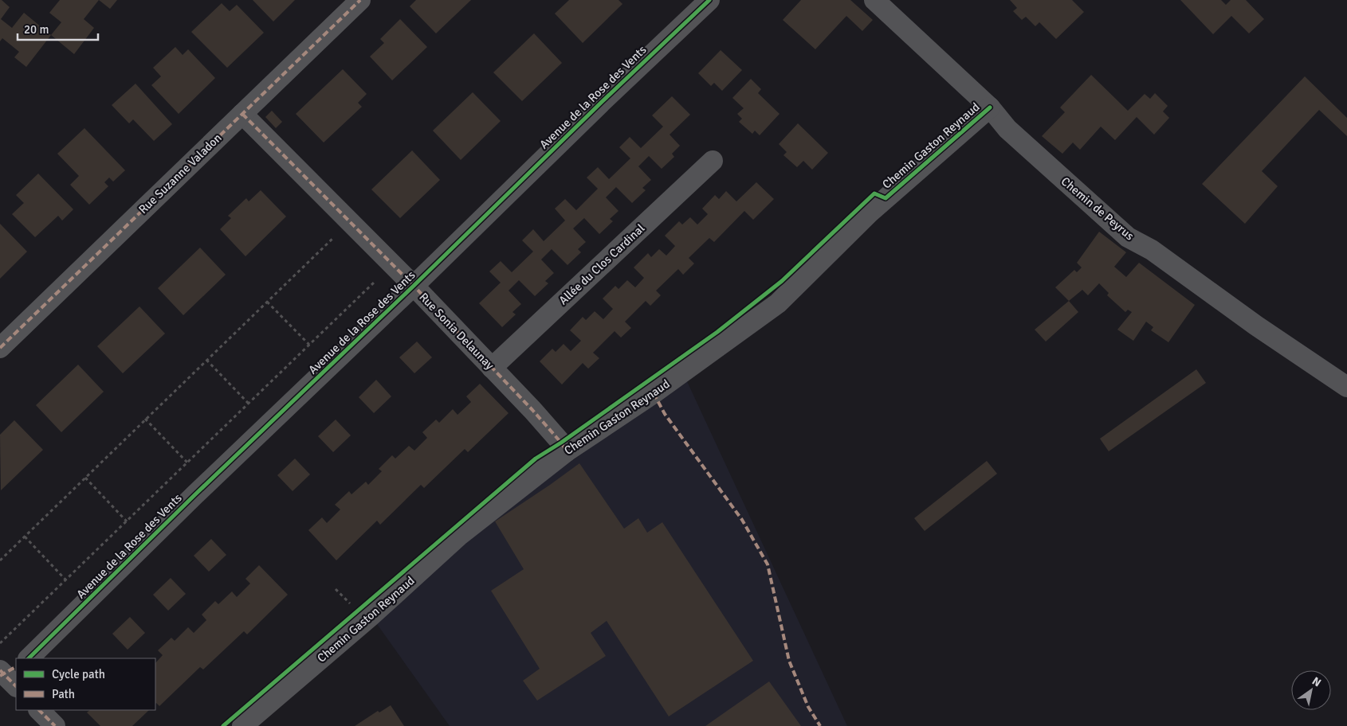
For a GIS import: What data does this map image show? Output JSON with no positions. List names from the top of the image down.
{
  "streets": {
    "street": [
      "Avenue de la Rose des Vents",
      "Chemin Gaston Reynaud",
      "Rue Suzanne Valadon",
      "Chemin de Peyrus",
      "Allée du Clos Cardinal",
      "Rue Sonia Delaunay"
    ]
  },
  "crossings": [
    ["Avenue de la Rose des Vents", "Rue Sonia Delaunay"],
    ["Chemin Gaston Reynaud", "Chemin de Peyrus"],
    ["Chemin Gaston Reynaud", "Rue Sonia Delaunay"],
    ["Rue Suzanne Valadon", "Rue Sonia Delaunay"],
    ["Allée du Clos Cardinal", "Rue Sonia Delaunay"]
  ],
  "legend": ["Cycle path", "Path"],
  "scale_bar": "20 m",
  "north": "top right"
}
